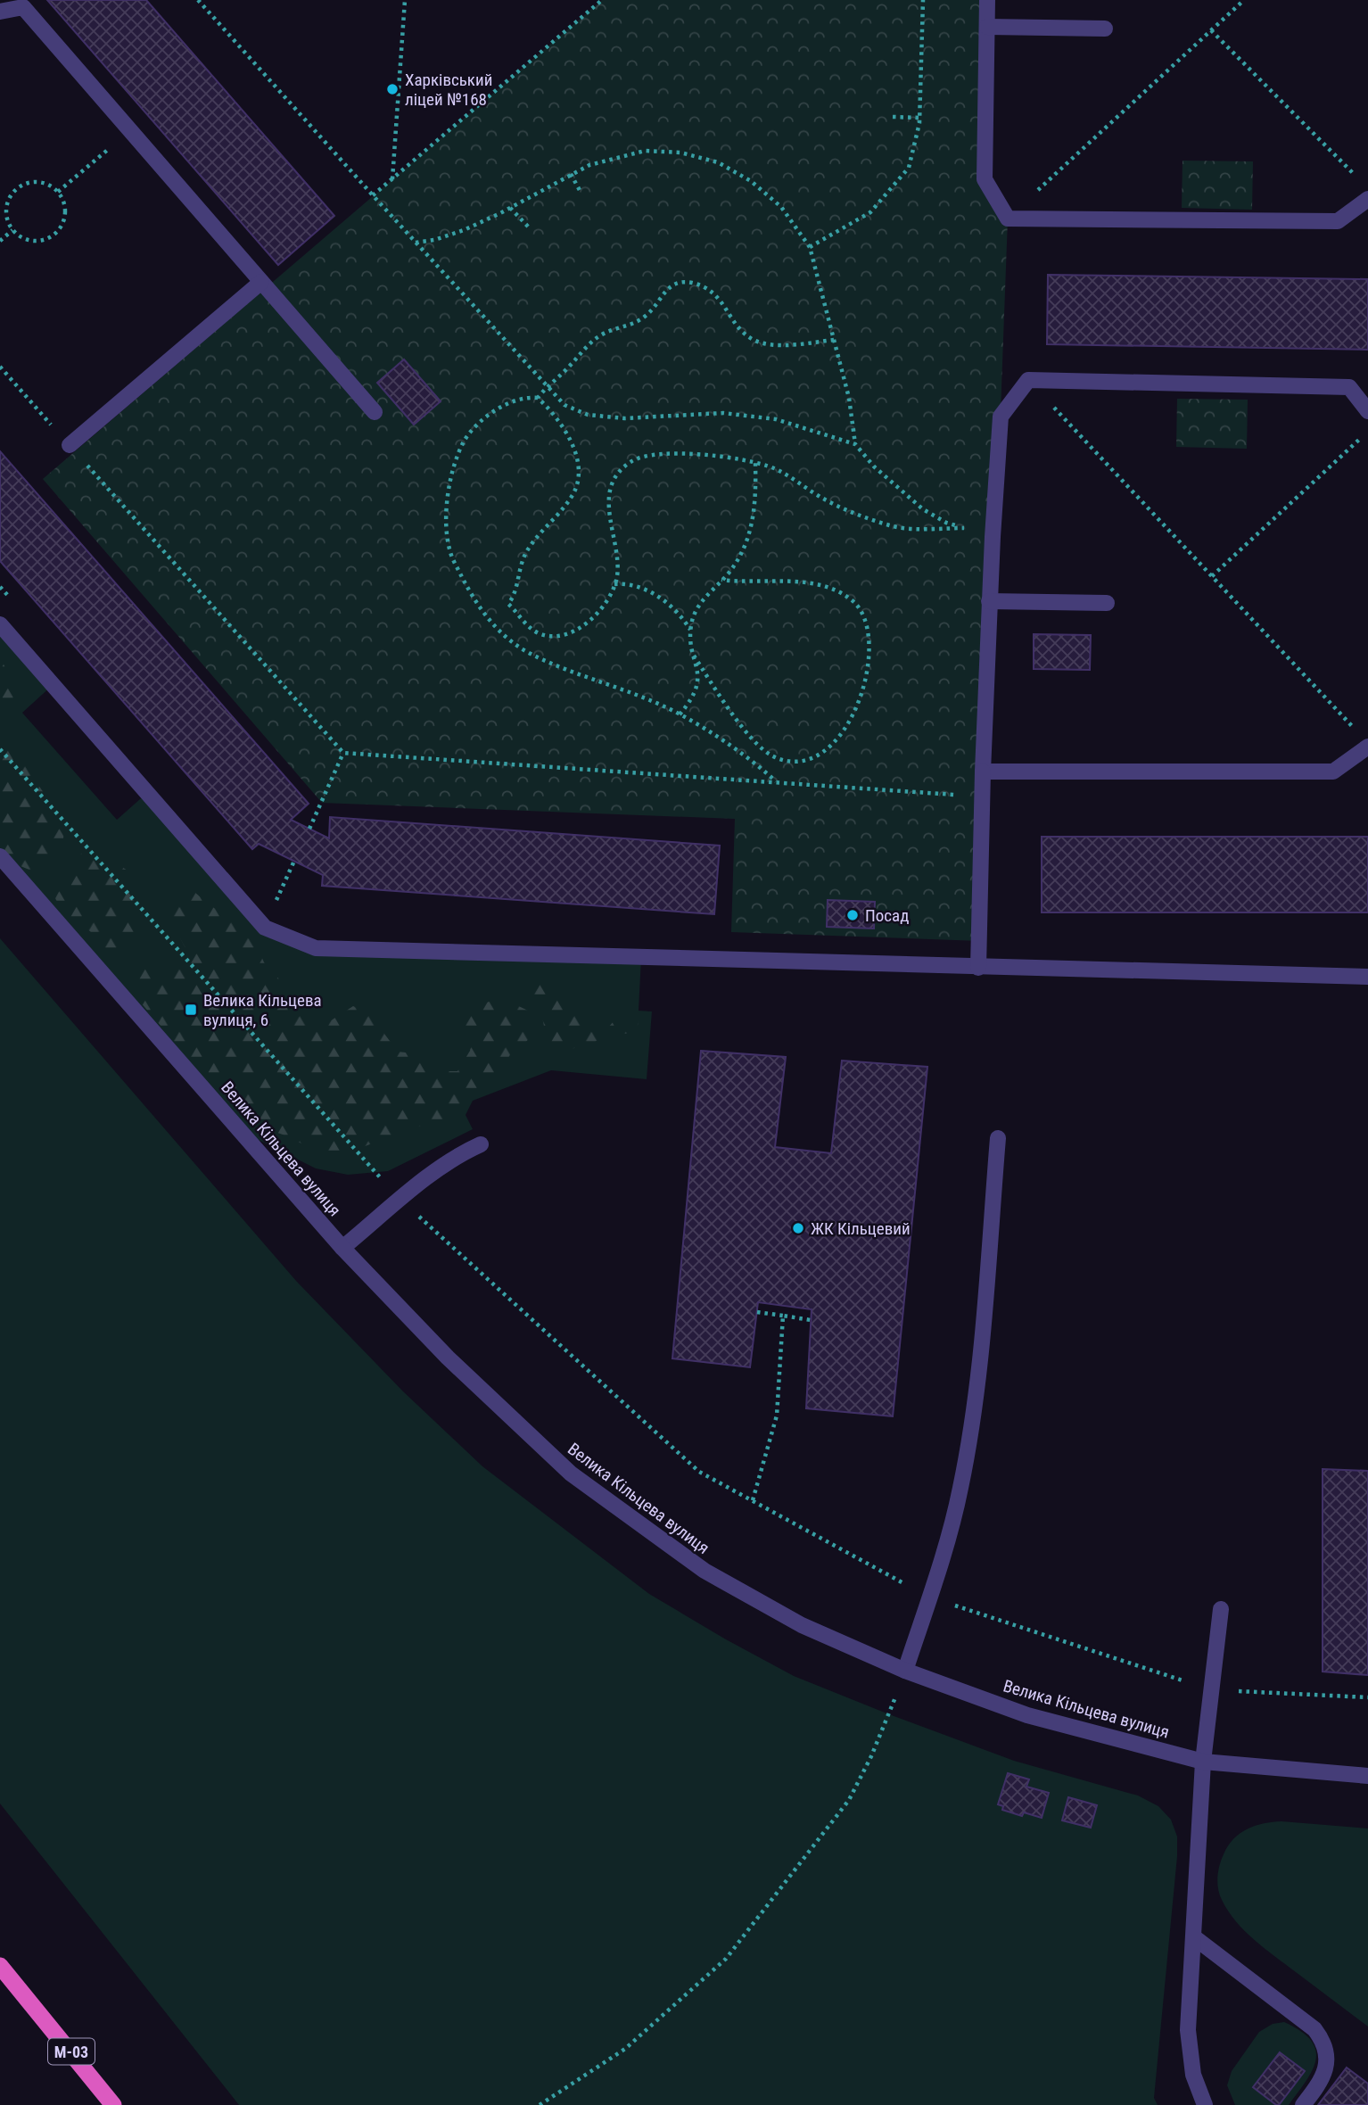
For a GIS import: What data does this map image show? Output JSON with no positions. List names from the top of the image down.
{
  "streets": {
    "highway": ["М-03"],
    "street": ["Велика Кільцева вулиця"]
  },
  "places": {
    "other": ["Харківський ліцей №168", "Посад", "ЖК Кільцевий"],
    "transit": ["Велика Кільцева вулиця, 6"]
  }
}
